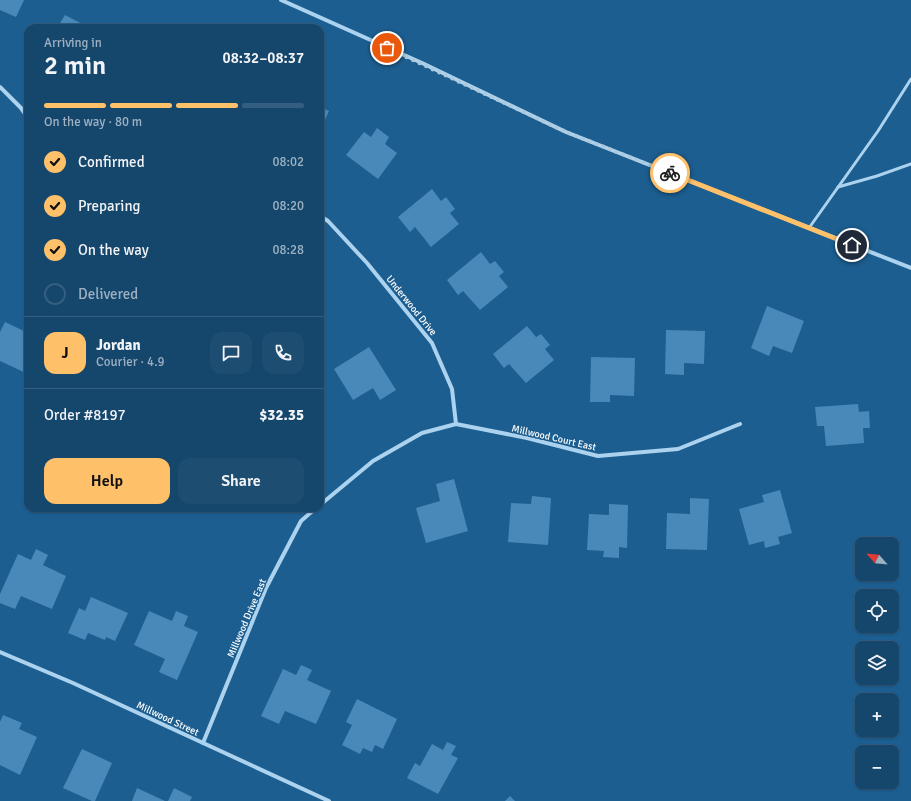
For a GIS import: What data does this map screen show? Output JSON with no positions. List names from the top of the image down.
{
  "streets": {
    "street": [
      "Underwood Drive",
      "Millwood Court East",
      "Millwood Drive East",
      "Millwood Street"
    ]
  },
  "crossings": [
    ["Underwood Drive", "Millwood Court East"],
    ["Millwood Drive East", "Millwood Street"]
  ],
  "north": "top left",
  "page": {
    "heading": ["2 min", "Arriving in", "08:32–08:37"],
    "panel": [
      "Jordan",
      "Courier · 4.9",
      "Order #8197",
      "$32.35"
    ],
    "bar": "On the way · 80 m",
    "list": [
      ["Confirmed", "08:02"],
      ["Preparing", "08:20"],
      ["On the way", "08:28"],
      "Delivered"
    ],
    "round": "J",
    "buttons": ["Help", "Share"],
    "map_buttons": ["+", "−"]
  }
}
